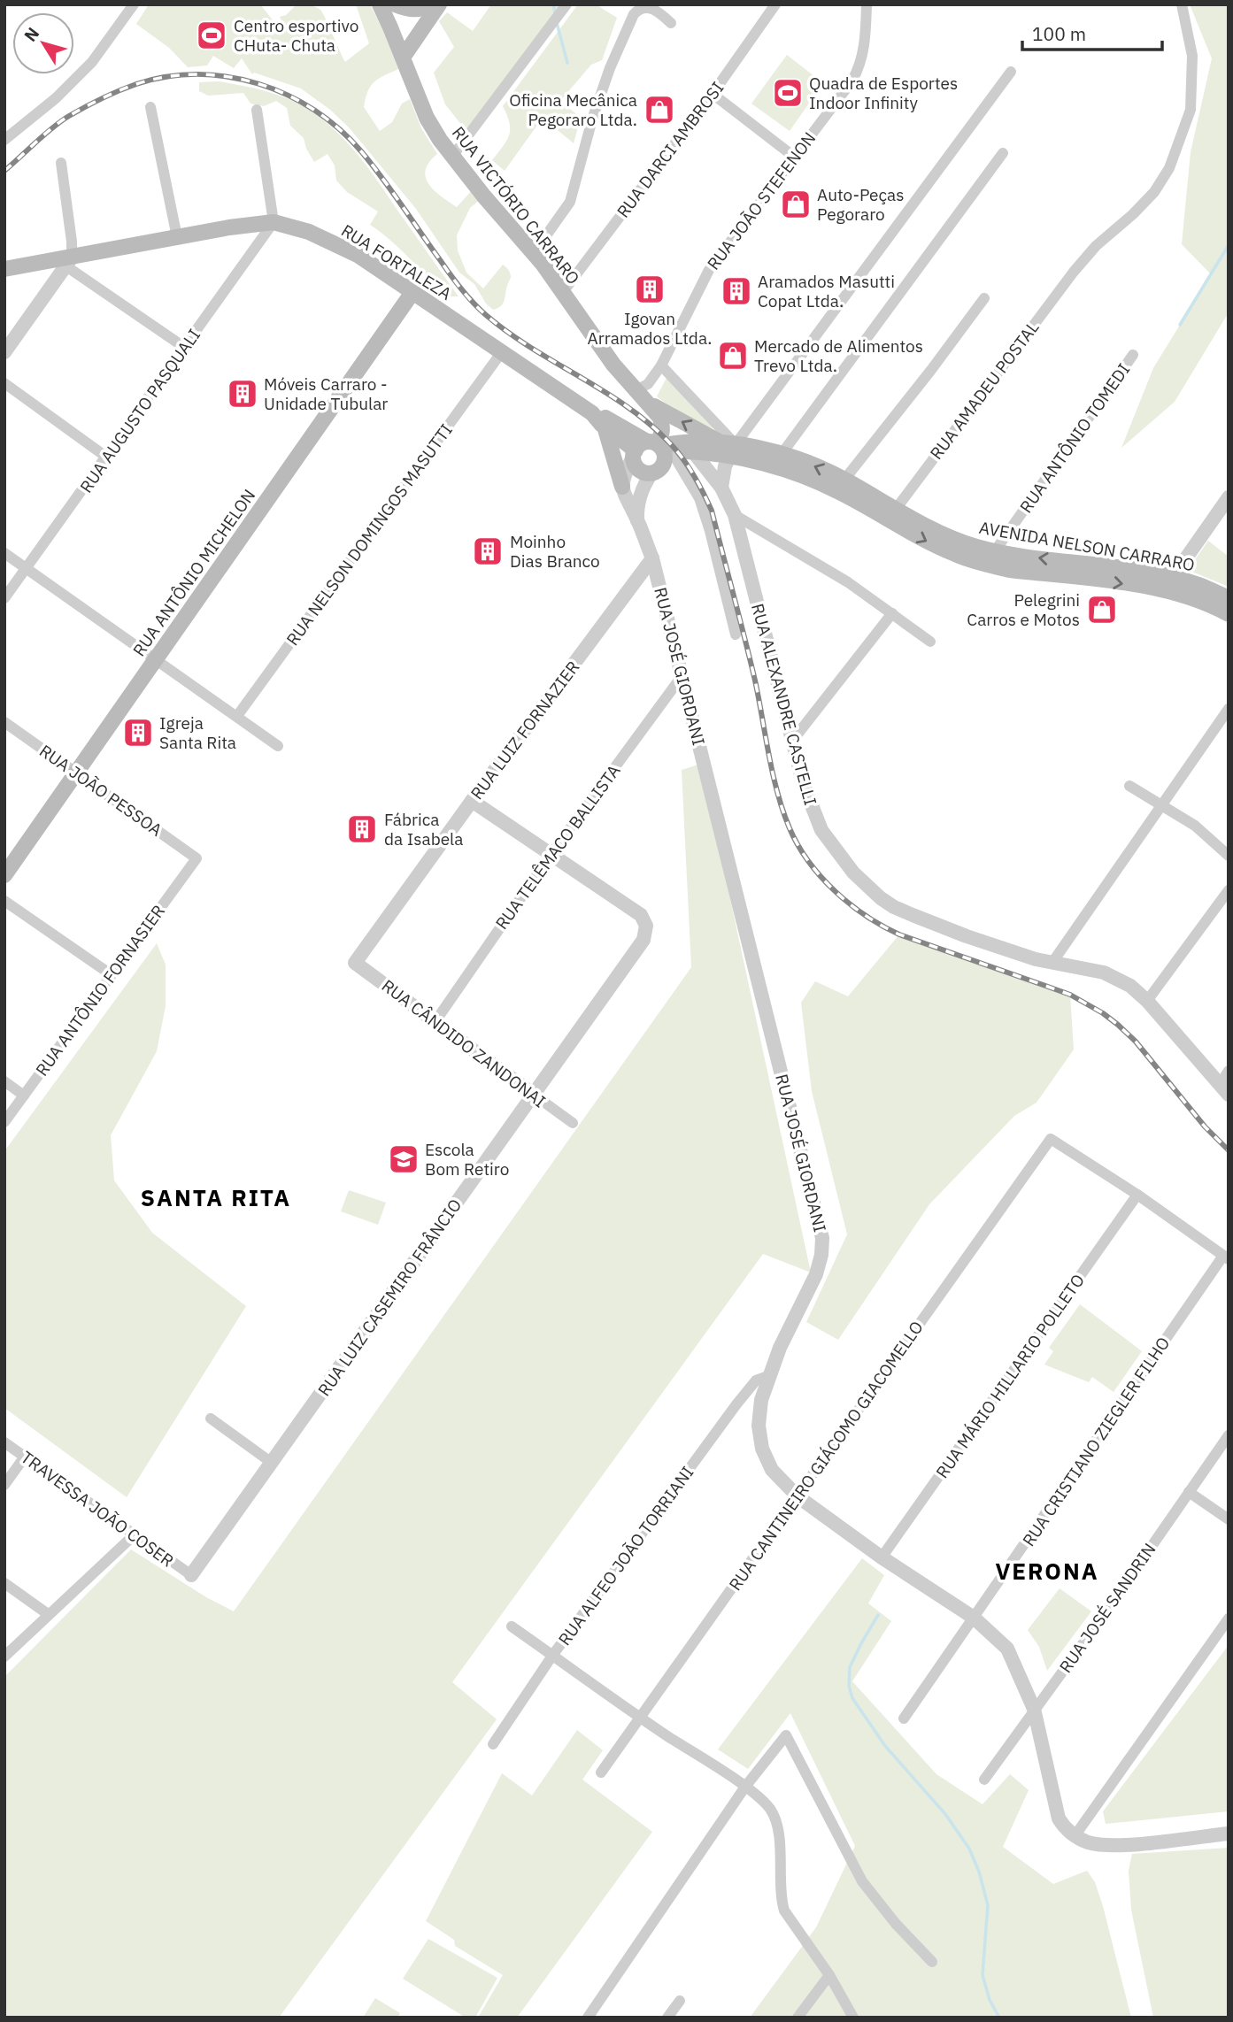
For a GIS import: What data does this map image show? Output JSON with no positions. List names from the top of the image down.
{
  "streets": {
    "main road": [
      "RUA VICTÓRIO CARRARO",
      "RUA FORTALEZA",
      "AVENIDA NELSON CARRARO",
      "RUA ANTÔNIO MICHELON"
    ],
    "street": [
      "RUA DARCI AMBROSI",
      "RUA JOÃO STEFENON",
      "RUA AMADEU POSTAL",
      "RUA AUGUSTO PASQUALI",
      "RUA ANTÔNIO TOMEDI",
      "RUA NELSON DOMINGOS MASUTTI",
      "RUA JOSÉ GIORDANI",
      "RUA ALEXANDRE CASTELLI",
      "RUA LUIZ FORNAZIER",
      "RUA JOÃO PESSOA",
      "RUA TELÊMACO BALLISTA",
      "RUA ANTÔNIO FORNASIER",
      "RUA CÂNDIDO ZANDONAI",
      "RUA LUIZ CASEMIRO FRÂNCIO",
      "RUA MÁRIO HILLARIO POLLETO",
      "RUA CRISTIANO ZIEGLER FILHO",
      "RUA CANTINEIRO GIÁCOMO GIACOMELLO",
      "TRAVESSA JOÃO COSER",
      "RUA ALFEO JOÃO TORRIANI",
      "RUA JOSÉ SANDRIN"
    ]
  },
  "crossings": [
    ["RUA DARCI AMBROSI", "RUA VICTÓRIO CARRARO"],
    ["RUA JOÃO STEFENON", "RUA VICTÓRIO CARRARO"],
    ["RUA VICTÓRIO CARRARO", "RUA FORTALEZA"],
    ["RUA VICTÓRIO CARRARO", "AVENIDA NELSON CARRARO"],
    ["RUA FORTALEZA", "RUA AUGUSTO PASQUALI"],
    ["RUA FORTALEZA", "RUA NELSON DOMINGOS MASUTTI"],
    ["RUA FORTALEZA", "AVENIDA NELSON CARRARO"],
    ["RUA FORTALEZA", "RUA ANTÔNIO MICHELON"],
    ["RUA AMADEU POSTAL", "AVENIDA NELSON CARRARO"],
    ["RUA ANTÔNIO TOMEDI", "AVENIDA NELSON CARRARO"],
    ["AVENIDA NELSON CARRARO", "RUA ALEXANDRE CASTELLI"],
    ["RUA ANTÔNIO MICHELON", "RUA JOÃO PESSOA"],
    ["RUA JOSÉ GIORDANI", "RUA LUIZ FORNAZIER"],
    ["RUA JOSÉ GIORDANI", "RUA TELÊMACO BALLISTA"],
    ["RUA JOSÉ GIORDANI", "RUA MÁRIO HILLARIO POLLETO"],
    ["RUA JOSÉ GIORDANI", "RUA CRISTIANO ZIEGLER FILHO"],
    ["RUA JOSÉ GIORDANI", "RUA CANTINEIRO GIÁCOMO GIACOMELLO"],
    ["RUA JOSÉ GIORDANI", "RUA ALFEO JOÃO TORRIANI"],
    ["RUA JOSÉ GIORDANI", "RUA JOSÉ SANDRIN"],
    ["RUA LUIZ FORNAZIER", "RUA CÂNDIDO ZANDONAI"],
    ["RUA JOÃO PESSOA", "RUA ANTÔNIO FORNASIER"],
    ["RUA TELÊMACO BALLISTA", "RUA CÂNDIDO ZANDONAI"],
    ["RUA TELÊMACO BALLISTA", "RUA LUIZ CASEMIRO FRÂNCIO"],
    ["RUA CÂNDIDO ZANDONAI", "RUA LUIZ CASEMIRO FRÂNCIO"],
    ["RUA LUIZ CASEMIRO FRÂNCIO", "TRAVESSA JOÃO COSER"],
    ["RUA MÁRIO HILLARIO POLLETO", "RUA CANTINEIRO GIÁCOMO GIACOMELLO"]
  ],
  "districts": ["SANTA RITA", "VERONA"],
  "places": {
    "sports": ["Centro esportivo CHuta- Chuta", "Quadra de Esportes Indoor Infinity"],
    "shop": [
      "Oficina Mecânica Pegoraro Ltda.",
      "Auto-Peças Pegoraro",
      "Mercado de Alimentos Trevo Ltda.",
      "Pelegrini Carros e Motos"
    ],
    "building": [
      "Igovan Arramados Ltda.",
      "Aramados Masutti Copat Ltda.",
      "Móveis Carraro - Unidade Tubular",
      "Moinho Dias Branco",
      "Igreja Santa Rita",
      "Fábrica da Isabela"
    ],
    "school or university": ["Escola Bom Retiro"]
  },
  "scale_bar": "100 m",
  "north": "top left"
}
